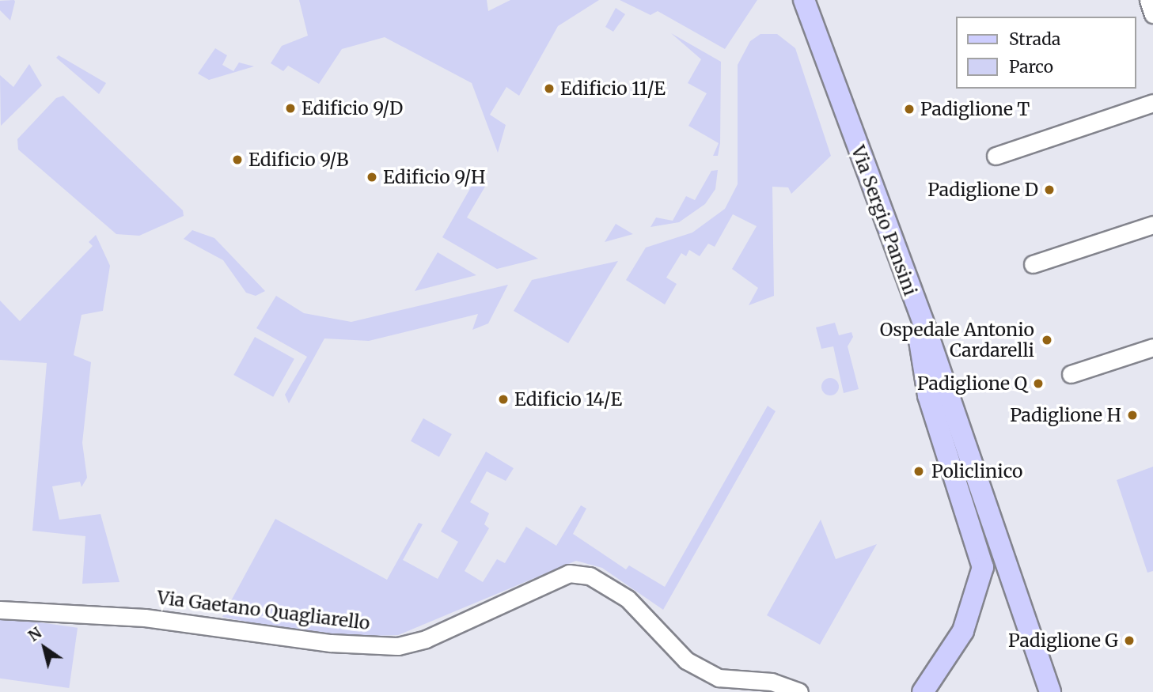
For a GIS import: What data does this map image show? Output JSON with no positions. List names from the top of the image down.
{
  "streets": {
    "main road": ["Via Sergio Pansini"],
    "street": ["Via Gaetano Quagliarello"]
  },
  "places": [
    "Edificio 11/E",
    "Edificio 9/D",
    "Padiglione T",
    "Edificio 9/B",
    "Edificio 9/H",
    "Padiglione D",
    "Ospedale Antonio Cardarelli",
    "Padiglione Q",
    "Edificio 14/E",
    "Padiglione H",
    "Policlinico",
    "Padiglione G"
  ],
  "legend": ["Strada", "Parco"],
  "north": "top left"
}
